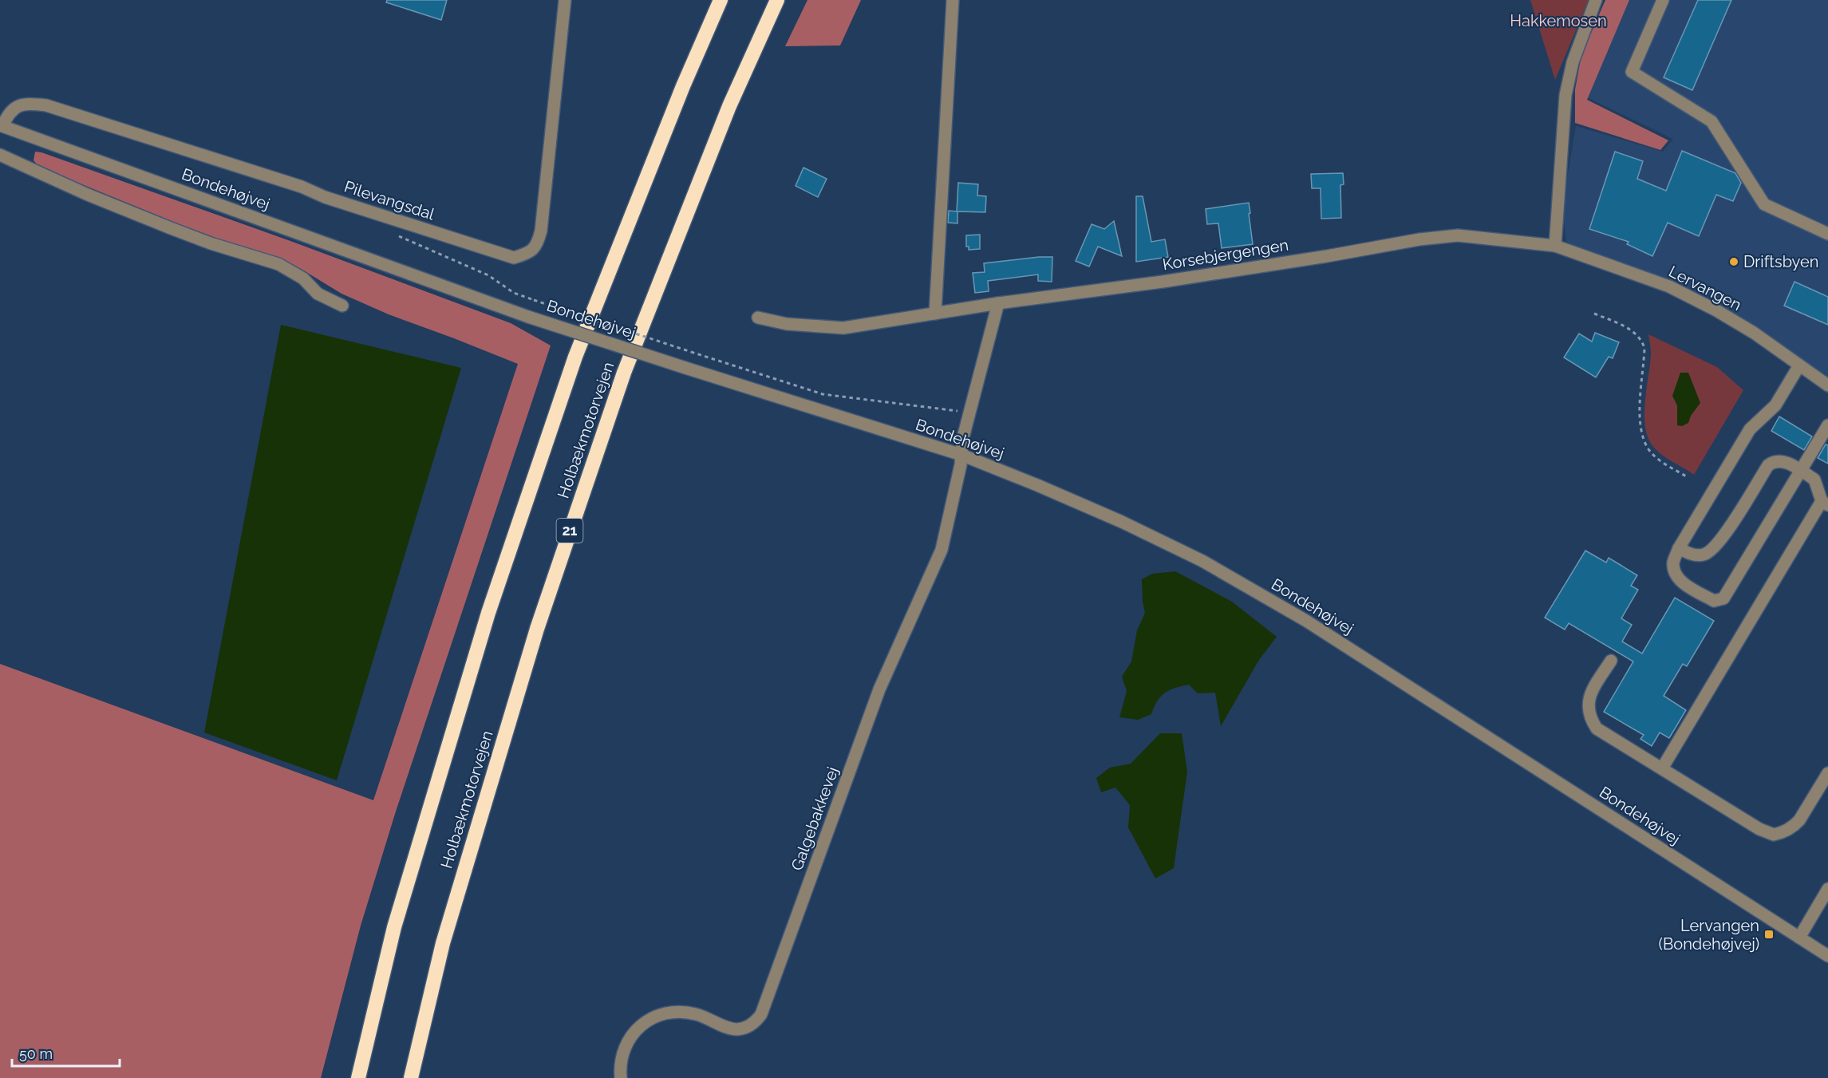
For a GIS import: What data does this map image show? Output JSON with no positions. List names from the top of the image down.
{
  "streets": {
    "highway": ["Holbækmotorvejen", "21"],
    "street": [
      "Bondehøjvej",
      "Pilevangsdal",
      "Korsebjergengen",
      "Lervangen",
      "Galgebakkevej"
    ]
  },
  "crossings": [
    ["Bondehøjvej", "Pilevangsdal"],
    ["Bondehøjvej", "Galgebakkevej"],
    ["Korsebjergengen", "Lervangen"]
  ],
  "parks": ["Hakkemosen"],
  "places": {
    "other": ["Driftsbyen"],
    "transit": ["Lervangen (Bondehøjvej)"]
  },
  "scale_bar": "50 m"
}
